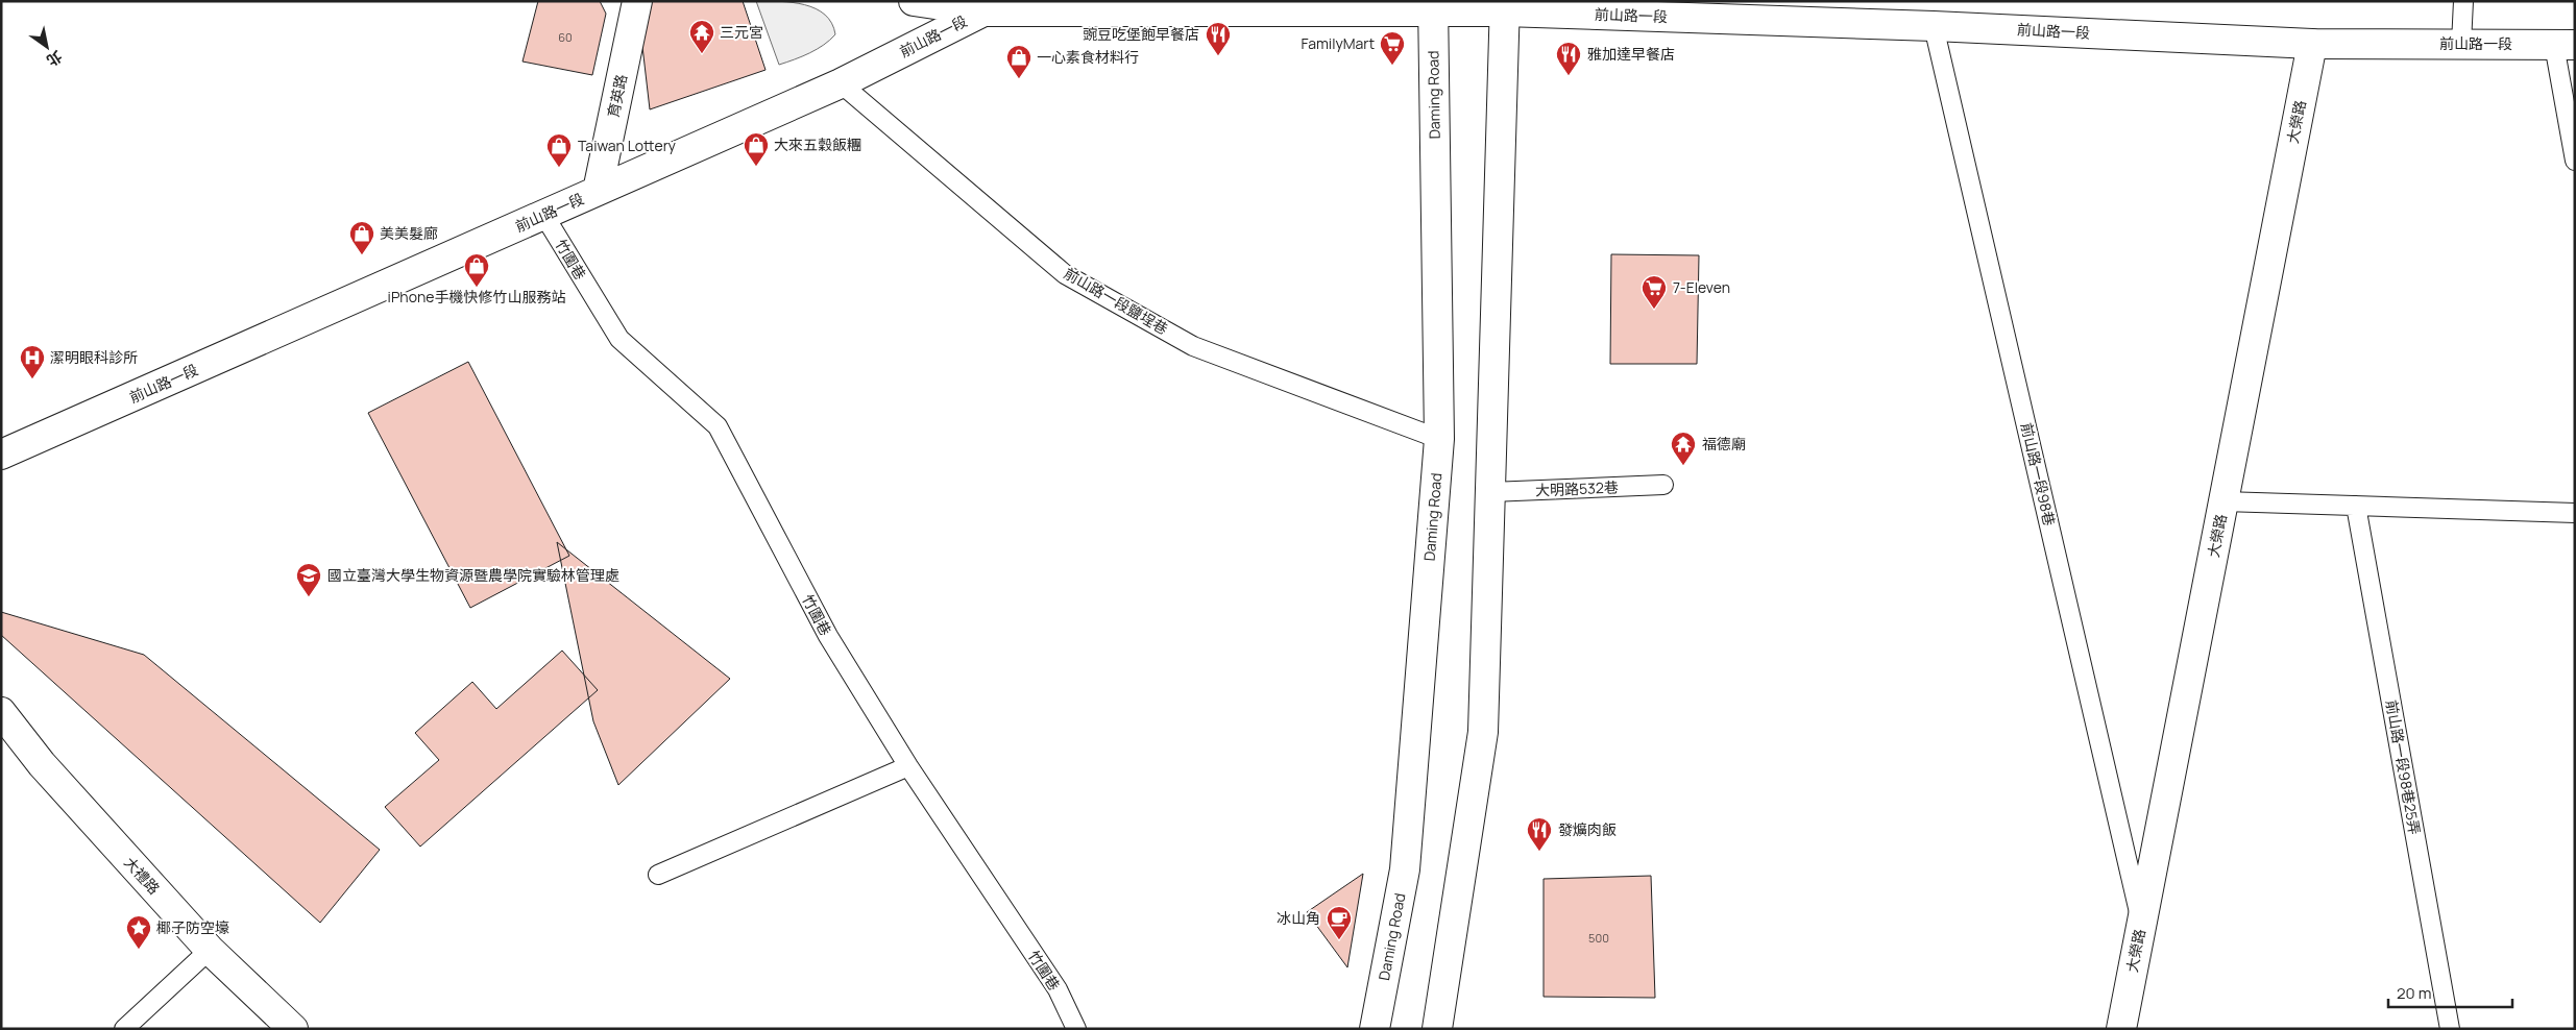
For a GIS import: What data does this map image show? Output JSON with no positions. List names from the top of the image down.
{
  "streets": {
    "street": [
      "前山路一段",
      "Daming Road",
      "育英路",
      "大榮路",
      "大禮路"
    ],
    "lane": [
      "竹圍巷",
      "前山路一段鹽埕巷",
      "前山路一段98巷",
      "大明路532巷",
      "前山路一段98巷25弄"
    ]
  },
  "crossings": [
    ["前山路一段", "Daming Road"],
    ["前山路一段", "育英路"],
    ["前山路一段", "大榮路"],
    ["前山路一段", "竹圍巷"],
    ["前山路一段", "前山路一段鹽埕巷"],
    ["前山路一段", "前山路一段98巷"],
    ["Daming Road", "前山路一段鹽埕巷"],
    ["大榮路", "前山路一段98巷"]
  ],
  "places": {
    "temple": ["三元宮", "福德廟"],
    "restaurant": ["豌豆吃堡飽早餐店", "雅加達早餐店", "發爌肉飯"],
    "supermarket": ["FamilyMart", "7-Eleven"],
    "shop": [
      "一心素食材料行",
      "大來五穀飯糰",
      "Taiwan Lottery",
      "美美髮廊",
      "iPhone手機快修竹山服務站"
    ],
    "hospital": ["潔明眼科診所"],
    "school or university": ["國立臺灣大學生物資源暨農學院實驗林管理處"],
    "cafe": ["冰山角"],
    "place": ["椰子防空壕"]
  },
  "house_numbers": ["60", "500"],
  "scale_bar": "20 m",
  "north": "bottom right"
}
